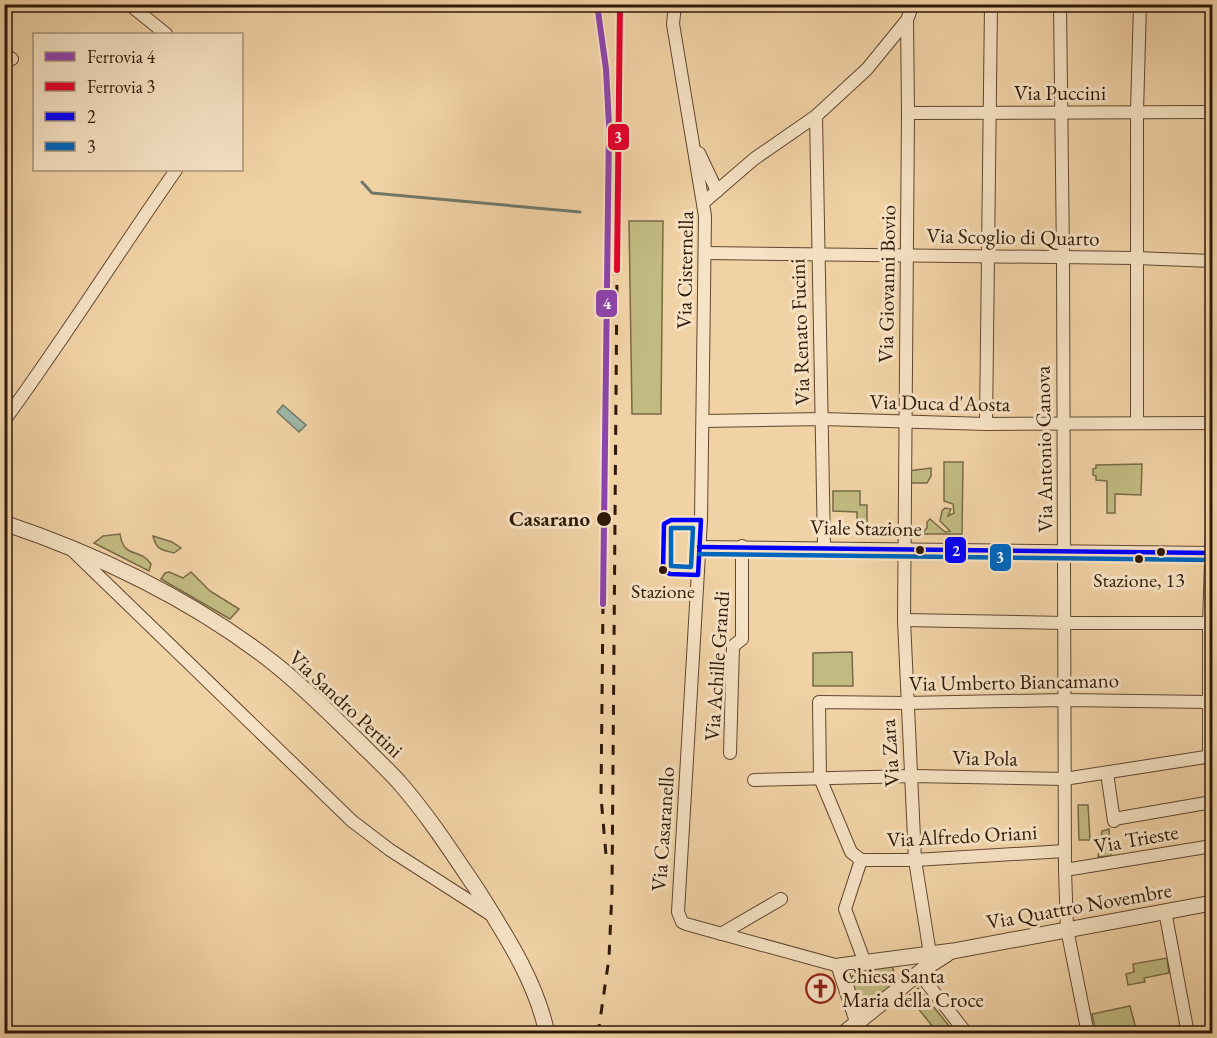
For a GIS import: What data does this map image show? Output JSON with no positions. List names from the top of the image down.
{
  "streets": {
    "street": [
      "Via Puccini",
      "Via Scoglio di Quarto",
      "Via Cisternella",
      "Via Giovanni Bovio",
      "Via Renato Fucini",
      "Via Duca d'Aosta",
      "Via Antonio Canova",
      "Viale Stazione",
      "Via Achille Grandi",
      "Via Umberto Biancamano",
      "Via Sandro Pertini",
      "Via Zara",
      "Via Pola",
      "Via Casaranello",
      "Via Alfredo Oriani",
      "Via Trieste",
      "Via Quattro Novembre"
    ]
  },
  "crossings": [
    ["Via Puccini", "Via Giovanni Bovio"],
    ["Via Puccini", "Via Antonio Canova"],
    ["Via Scoglio di Quarto", "Via Cisternella"],
    ["Via Scoglio di Quarto", "Via Giovanni Bovio"],
    ["Via Scoglio di Quarto", "Via Renato Fucini"],
    ["Via Scoglio di Quarto", "Via Antonio Canova"],
    ["Via Cisternella", "Via Giovanni Bovio"],
    ["Via Cisternella", "Via Renato Fucini"],
    ["Via Cisternella", "Via Duca d'Aosta"],
    ["Via Cisternella", "Viale Stazione"],
    ["Via Cisternella", "Via Casaranello"],
    ["Via Giovanni Bovio", "Via Duca d'Aosta"],
    ["Via Giovanni Bovio", "Viale Stazione"],
    ["Via Giovanni Bovio", "Via Zara"],
    ["Via Renato Fucini", "Via Duca d'Aosta"],
    ["Via Renato Fucini", "Viale Stazione"],
    ["Via Duca d'Aosta", "Via Antonio Canova"],
    ["Via Antonio Canova", "Viale Stazione"],
    ["Via Antonio Canova", "Via Umberto Biancamano"],
    ["Via Antonio Canova", "Via Pola"],
    ["Via Antonio Canova", "Via Alfredo Oriani"],
    ["Via Antonio Canova", "Via Trieste"],
    ["Via Antonio Canova", "Via Quattro Novembre"],
    ["Viale Stazione", "Via Achille Grandi"],
    ["Viale Stazione", "Via Zara"],
    ["Via Umberto Biancamano", "Via Zara"],
    ["Via Umberto Biancamano", "Via Pola"],
    ["Via Zara", "Via Pola"],
    ["Via Zara", "Via Alfredo Oriani"],
    ["Via Zara", "Via Quattro Novembre"],
    ["Via Casaranello", "Via Quattro Novembre"]
  ],
  "places": {
    "other": ["Casarano", "Stazione, 13", "Stazione"],
    "church": ["Chiesa Santa Maria della Croce"]
  },
  "lines": [
    "rail line 4",
    "rail line 3",
    "transit line 2",
    "transit line 3"
  ],
  "legend": [
    "Ferrovia 4",
    "Ferrovia 3",
    "2",
    "3"
  ]
}
